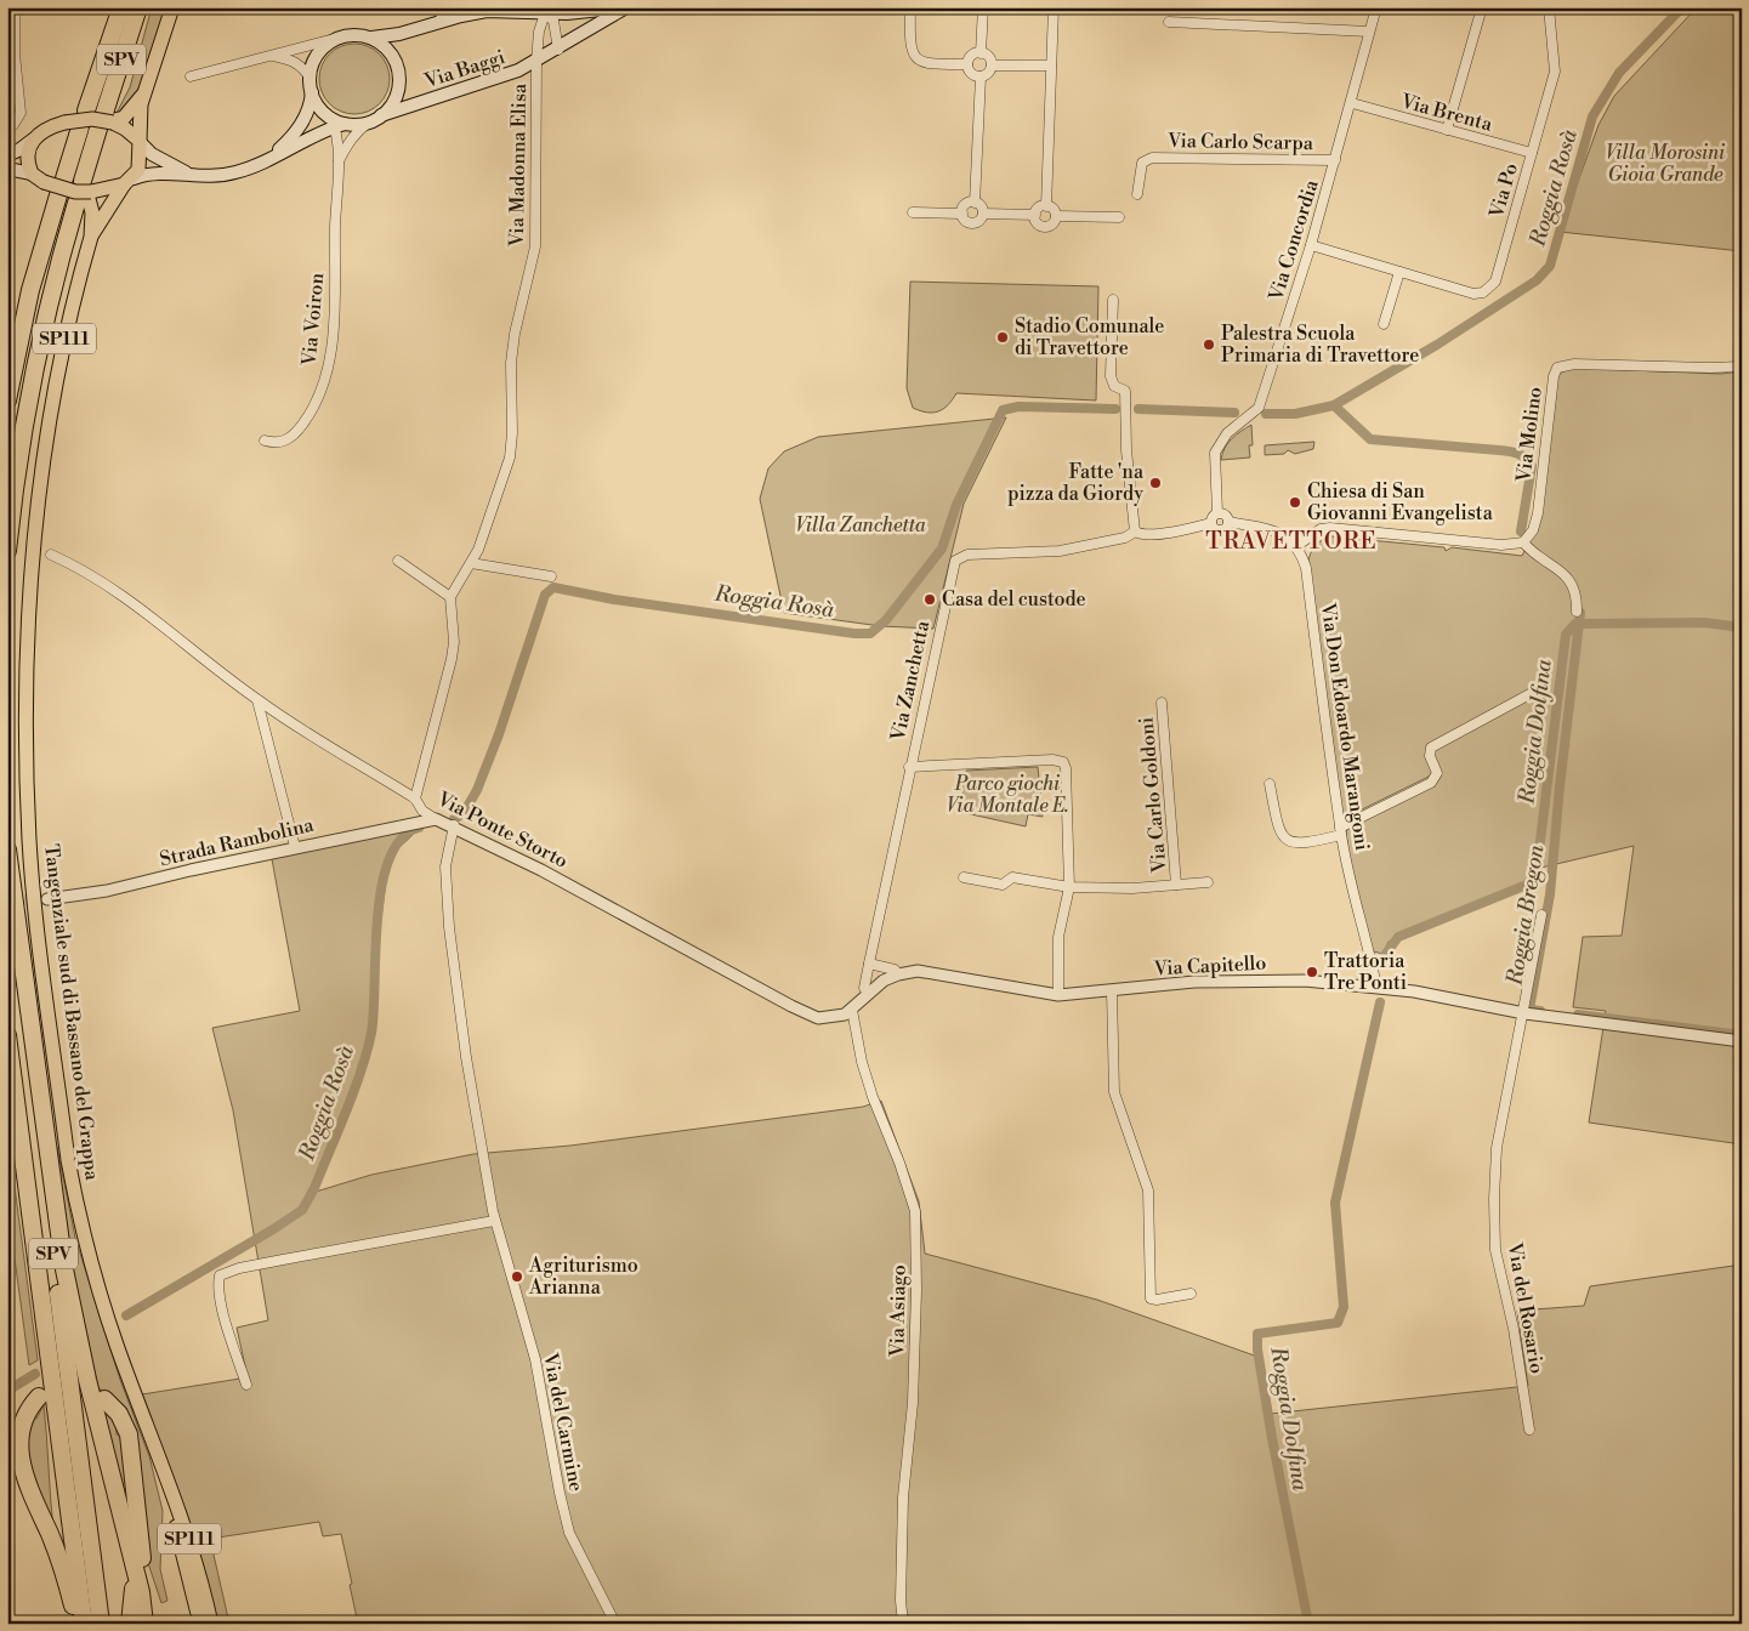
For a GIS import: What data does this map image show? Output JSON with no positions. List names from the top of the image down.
{
  "streets": {
    "highway": ["SPV"],
    "main road": ["Via Baggi", "SP111", "Tangenziale sud di Bassano del Grappa"],
    "street": [
      "Via Brenta",
      "Via Carlo Scarpa",
      "Via Madonna Elisa",
      "Via Po",
      "Via Concordia",
      "Via Voiron",
      "Via Molino",
      "Via Zanchetta",
      "Via Don Edoardo Marangoni",
      "Via Carlo Goldoni",
      "Via Ponte Storto",
      "Strada Rambolina",
      "Via Capitello",
      "Via del Rosario",
      "Via Asiago",
      "Via del Carmine"
    ]
  },
  "crossings": [
    ["SPV", "Tangenziale sud di Bassano del Grappa"],
    ["Via Baggi", "Via Madonna Elisa"],
    ["Via Baggi", "Via Voiron"],
    ["Via Baggi", "Tangenziale sud di Bassano del Grappa"],
    ["Via Brenta", "Via Po"],
    ["Via Brenta", "Via Concordia"],
    ["Via Carlo Scarpa", "Via Concordia"],
    ["Via Po", "Via Concordia"],
    ["Via Concordia", "Via Zanchetta"],
    ["Via Zanchetta", "Via Capitello"],
    ["Via Don Edoardo Marangoni", "Via Capitello"],
    ["Via Ponte Storto", "Strada Rambolina"],
    ["Via Ponte Storto", "Via Asiago"],
    ["Via Ponte Storto", "Via del Carmine"],
    ["Via Capitello", "Via del Rosario"]
  ],
  "districts": ["TRAVETTORE"],
  "water": ["Roggia Rosà", "Roggia Dolfina", "Roggia Bregon"],
  "parks": ["Villa Morosini Gioia Grande", "Villa Zanchetta", "Parco giochi Via Montale E."],
  "places": [
    "Stadio Comunale di Travettore",
    "Palestra Scuola Primaria di Travettore",
    "Fatte 'na pizza da Giordy",
    "Chiesa di San Giovanni Evangelista",
    "Casa del custode",
    "Trattoria Tre Ponti",
    "Agriturismo Arianna"
  ]
}
